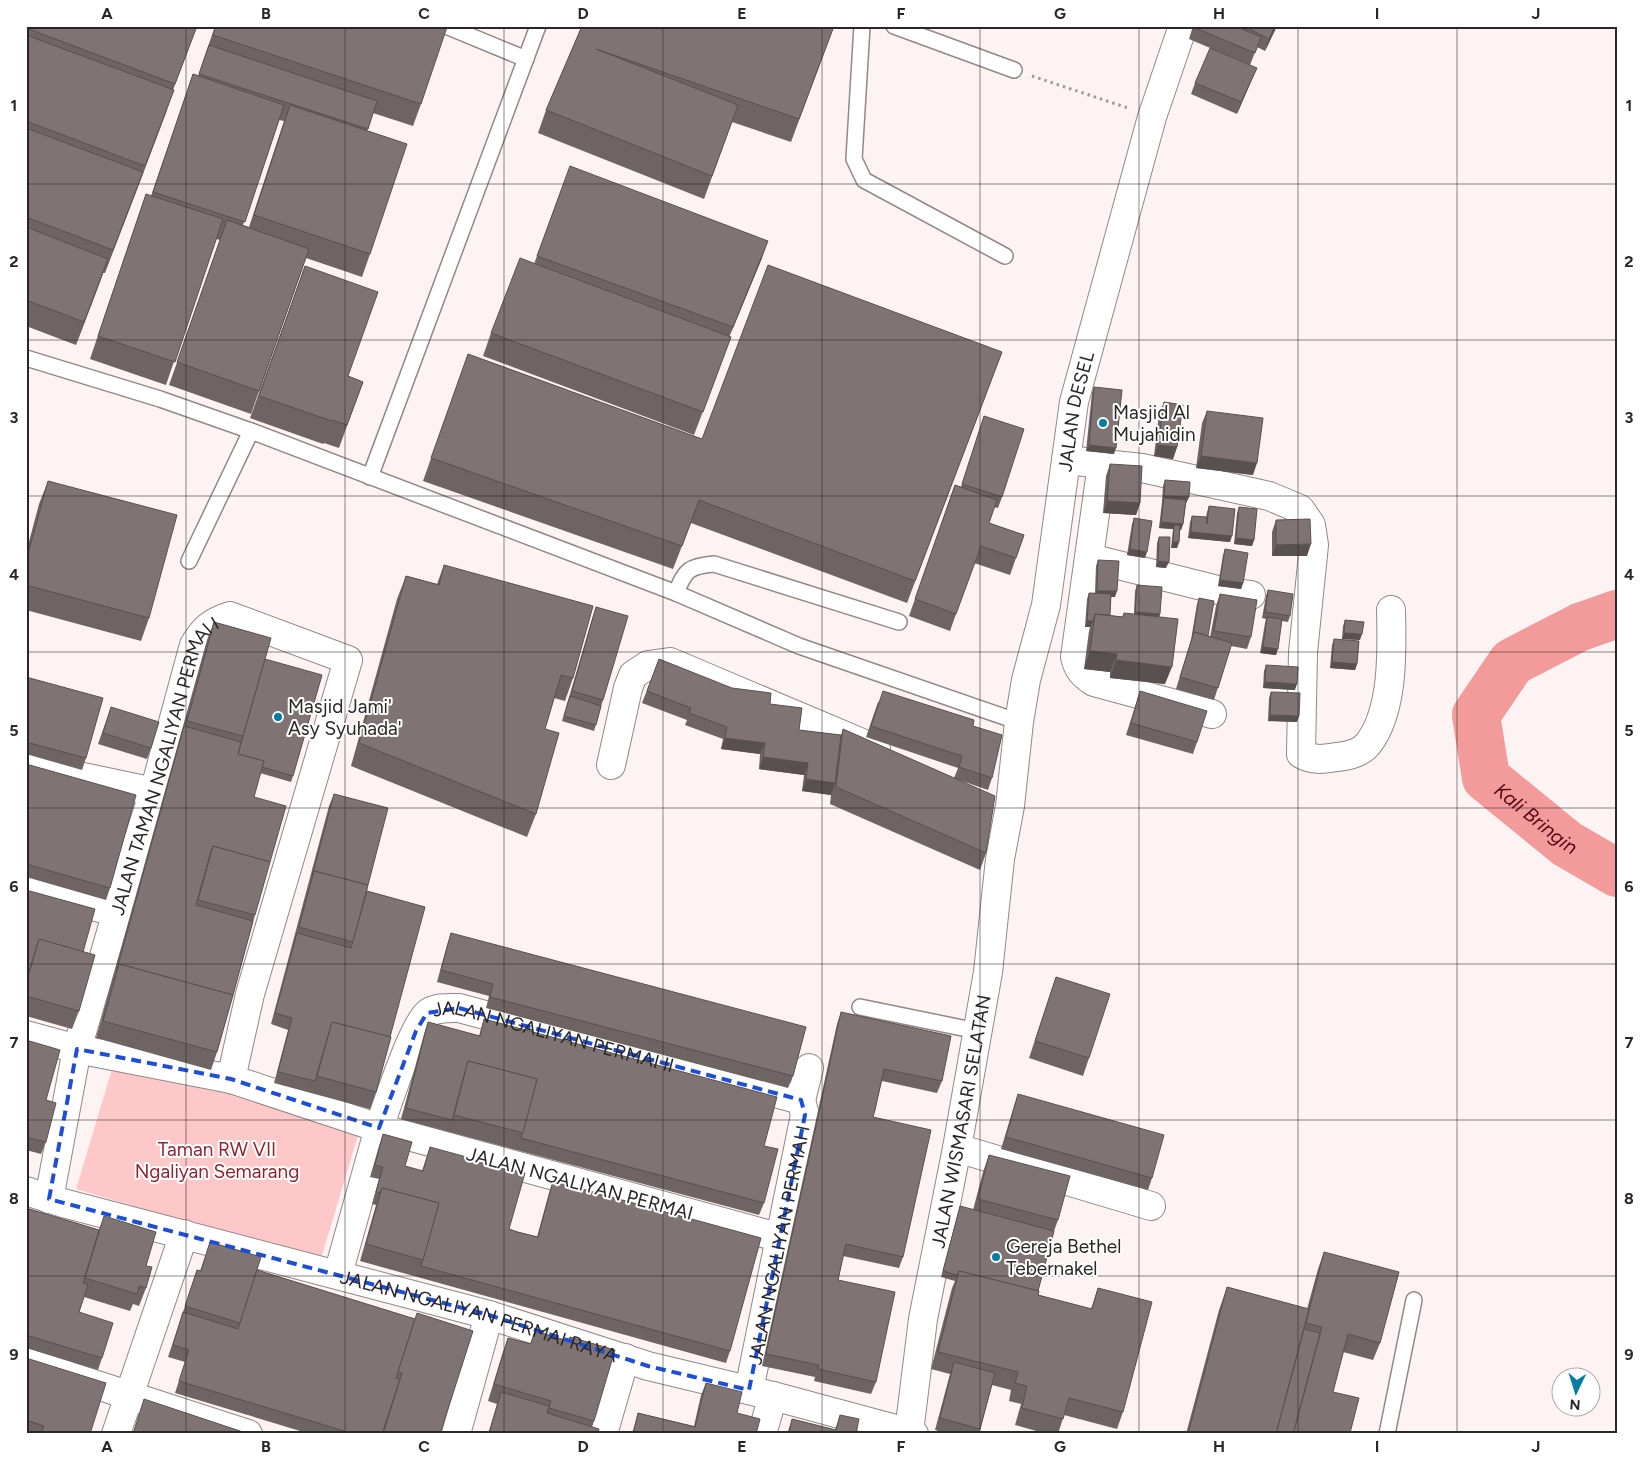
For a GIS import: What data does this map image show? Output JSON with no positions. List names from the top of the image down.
{
  "streets": {
    "street": [
      "JALAN DESEL",
      "JALAN TAMAN NGALIYAN PERMAI I",
      "JALAN NGALIYAN PERMAI II",
      "JALAN WISMASARI SELATAN",
      "JALAN NGALIYAN PERMAI",
      "JALAN NGALIYAN PERMAI I",
      "JALAN NGALIYAN PERMAI RAYA"
    ]
  },
  "crossings": [
    ["JALAN DESEL", "JALAN WISMASARI SELATAN"],
    ["JALAN NGALIYAN PERMAI II", "JALAN NGALIYAN PERMAI"],
    ["JALAN NGALIYAN PERMAI II", "JALAN NGALIYAN PERMAI I"],
    ["JALAN NGALIYAN PERMAI II", "JALAN NGALIYAN PERMAI RAYA"],
    ["JALAN WISMASARI SELATAN", "JALAN NGALIYAN PERMAI RAYA"],
    ["JALAN NGALIYAN PERMAI", "JALAN NGALIYAN PERMAI I"],
    ["JALAN NGALIYAN PERMAI I", "JALAN NGALIYAN PERMAI RAYA"]
  ],
  "water": ["Kali Bringin"],
  "parks": ["Taman RW VII Ngaliyan Semarang"],
  "places": ["Masjid Al Mujahidin", "Masjid Jami' Asy Syuhada'", "Gereja Bethel Tebernakel"],
  "north": "bottom",
  "grid": {
    "columns": [
      "A",
      "B",
      "C",
      "D",
      "E",
      "F",
      "G",
      "H",
      "I",
      "J"
    ],
    "rows": [
      "1",
      "2",
      "3",
      "4",
      "5",
      "6",
      "7",
      "8",
      "9"
    ]
  }
}
